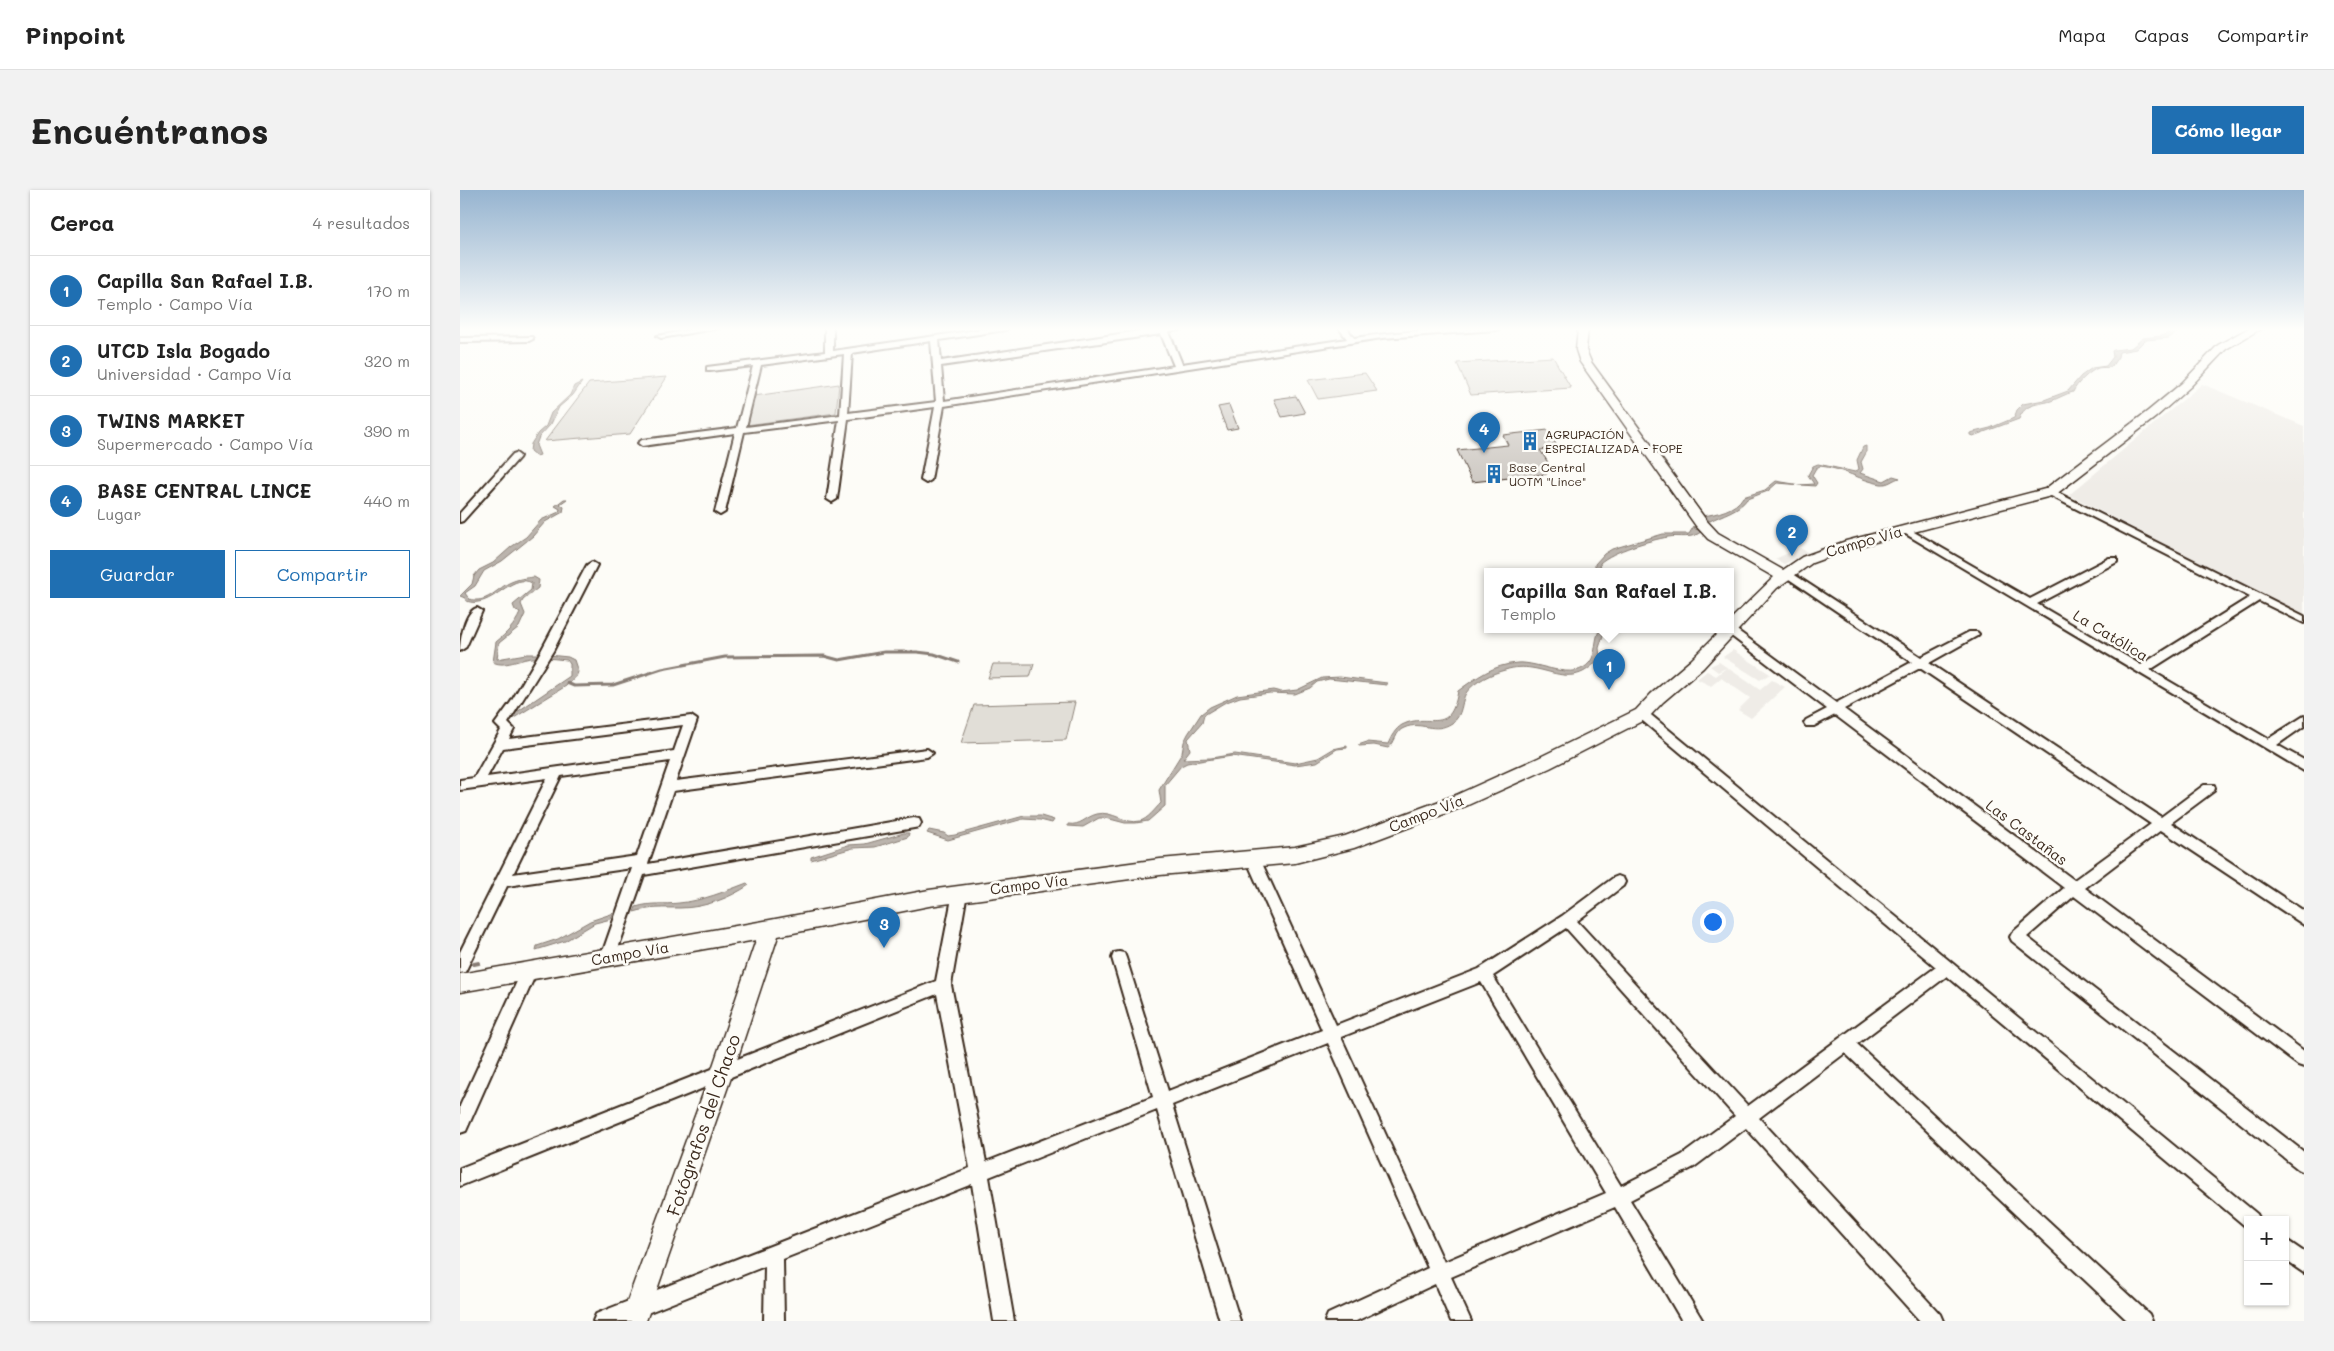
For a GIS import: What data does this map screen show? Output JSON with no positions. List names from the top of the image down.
{
  "streets": {
    "street": [
      "Campo Vía",
      "La Católica",
      "Las Castañas",
      "Fotógrafos del Chaco"
    ]
  },
  "crossings": [
    ["Campo Vía", "La Católica"],
    ["Campo Vía", "Fotógrafos del Chaco"]
  ],
  "places": {
    "building": ["AGRUPACIÓN ESPECIALIZADA - FOPE", "Base Central UOTM \"Lince\""]
  },
  "page": {
    "header": "Pinpoint",
    "nav": ["Mapa", "Capas", "Compartir"],
    "buttons": [
      "Cómo llegar",
      ["Guardar", "Compartir"]
    ],
    "title": "Encuéntranos",
    "heading": ["Cerca", "4 resultados"],
    "list": [
      {
        "mark": "1",
        "name": "Capilla San Rafael I.B.",
        "note": "Templo · Campo Vía",
        "value": "170 m"
      },
      {
        "mark": "2",
        "name": "UTCD Isla Bogado",
        "note": "Universidad · Campo Vía",
        "value": "320 m"
      },
      {
        "mark": "3",
        "name": "TWINS MARKET",
        "note": "Supermercado · Campo Vía",
        "value": "390 m"
      },
      {
        "mark": "4",
        "name": "BASE CENTRAL LINCE",
        "note": "Lugar",
        "value": "440 m"
      }
    ],
    "pins": [
      "4",
      "2",
      "1",
      "3"
    ],
    "popup": ["Capilla San Rafael I.B.", "Templo"],
    "map_buttons": ["+", "−"]
  }
}
